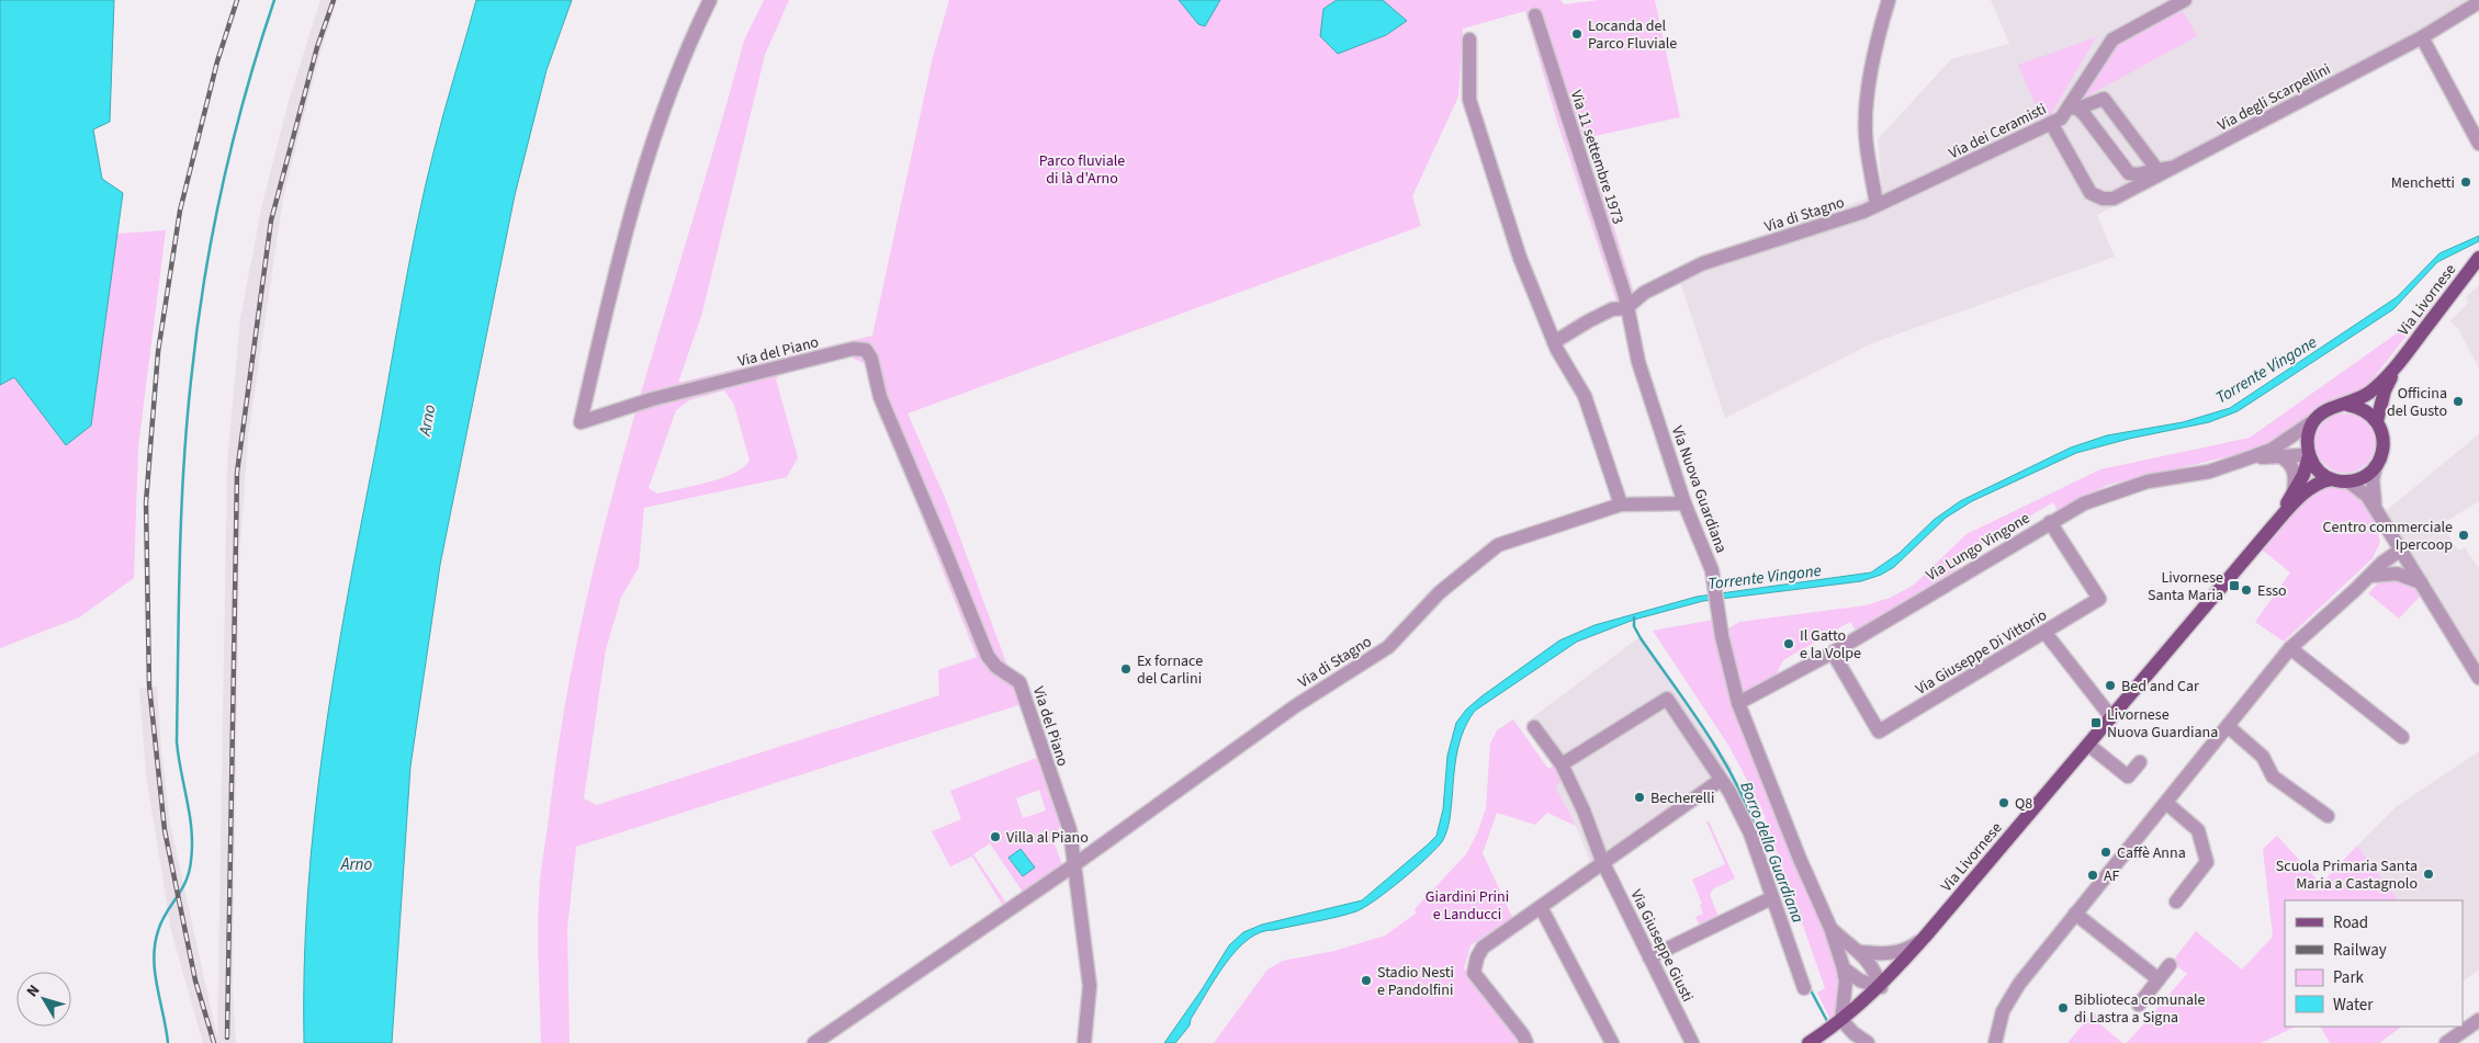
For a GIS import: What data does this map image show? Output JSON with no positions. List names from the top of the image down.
{
  "streets": {
    "main road": ["Via Livornese"],
    "street": [
      "Via degli Scarpellini",
      "Via dei Ceramisti",
      "Via 11 settembre 1973",
      "Via di Stagno",
      "Via del Piano",
      "Via Nuova Guardiana",
      "Via Lungo Vingone",
      "Via Giuseppe Di Vittorio",
      "Via Giuseppe Giusti"
    ]
  },
  "crossings": [
    ["Via degli Scarpellini", "Via dei Ceramisti"],
    ["Via dei Ceramisti", "Via di Stagno"],
    ["Via 11 settembre 1973", "Via di Stagno"],
    ["Via 11 settembre 1973", "Via Nuova Guardiana"],
    ["Via di Stagno", "Via del Piano"],
    ["Via di Stagno", "Via Nuova Guardiana"],
    ["Via Livornese", "Via Nuova Guardiana"],
    ["Via Livornese", "Via Lungo Vingone"],
    ["Via Nuova Guardiana", "Via Lungo Vingone"],
    ["Via Lungo Vingone", "Via Giuseppe Di Vittorio"]
  ],
  "water": ["Torrente Vingone", "Arno", "Borro della Guardiana"],
  "parks": ["Parco fluviale di là d'Arno", "Giardini Prini e Landucci"],
  "places": {
    "other": [
      "Locanda del Parco Fluviale",
      "Menchetti",
      "Officina del Gusto",
      "Centro commerciale Ipercoop",
      "Esso",
      "Il Gatto e la Volpe",
      "Ex fornace del Carlini",
      "Bed and Car",
      "Becherelli",
      "Q8",
      "Villa al Piano",
      "Caffè Anna",
      "Scuola Primaria Santa Maria a Castagnolo",
      "AF",
      "Stadio Nesti e Pandolfini",
      "Biblioteca comunale di Lastra a Signa"
    ],
    "transit": ["Livornese Santa Maria", "Livornese Nuova Guardiana"]
  },
  "legend": [
    "Road",
    "Railway",
    "Park",
    "Water"
  ],
  "north": "top left"
}
